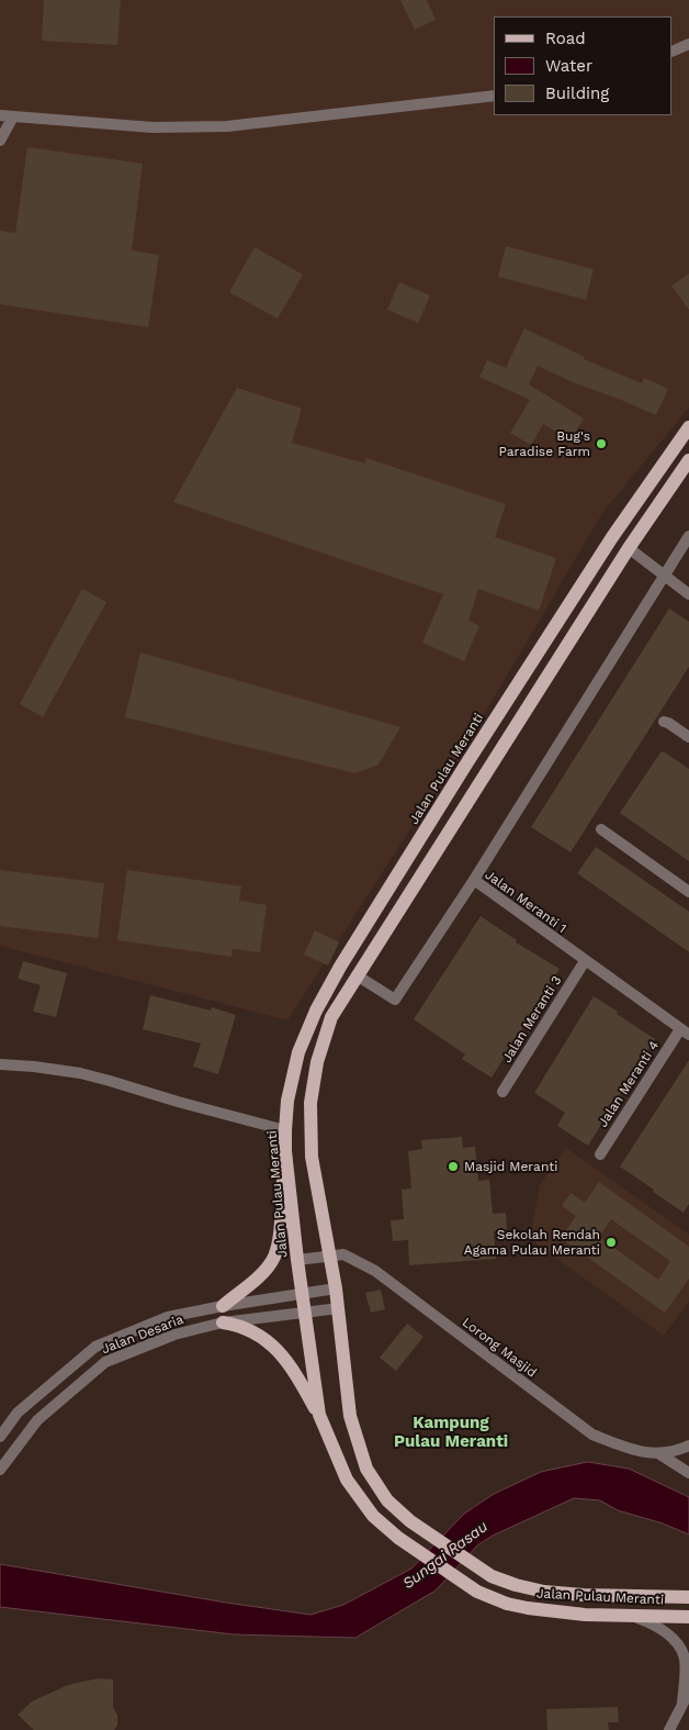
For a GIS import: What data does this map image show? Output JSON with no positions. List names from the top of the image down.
{
  "streets": {
    "main road": ["Jalan Pulau Meranti"],
    "street": [
      "Jalan Meranti 1",
      "Jalan Meranti 3",
      "Jalan Meranti 4",
      "Jalan Desaria",
      "Lorong Masjid"
    ]
  },
  "crossings": [
    ["Jalan Pulau Meranti", "Jalan Meranti 1"],
    ["Jalan Pulau Meranti", "Jalan Desaria"],
    ["Jalan Pulau Meranti", "Lorong Masjid"],
    ["Jalan Meranti 1", "Jalan Meranti 3"],
    ["Jalan Meranti 1", "Jalan Meranti 4"]
  ],
  "districts": ["Kampung Pulau Meranti"],
  "water": ["Sungai Rasau"],
  "places": ["Bug's Paradise Farm", "Masjid Meranti", "Sekolah Rendah Agama Pulau Meranti"],
  "legend": ["Road", "Water", "Building"]
}
